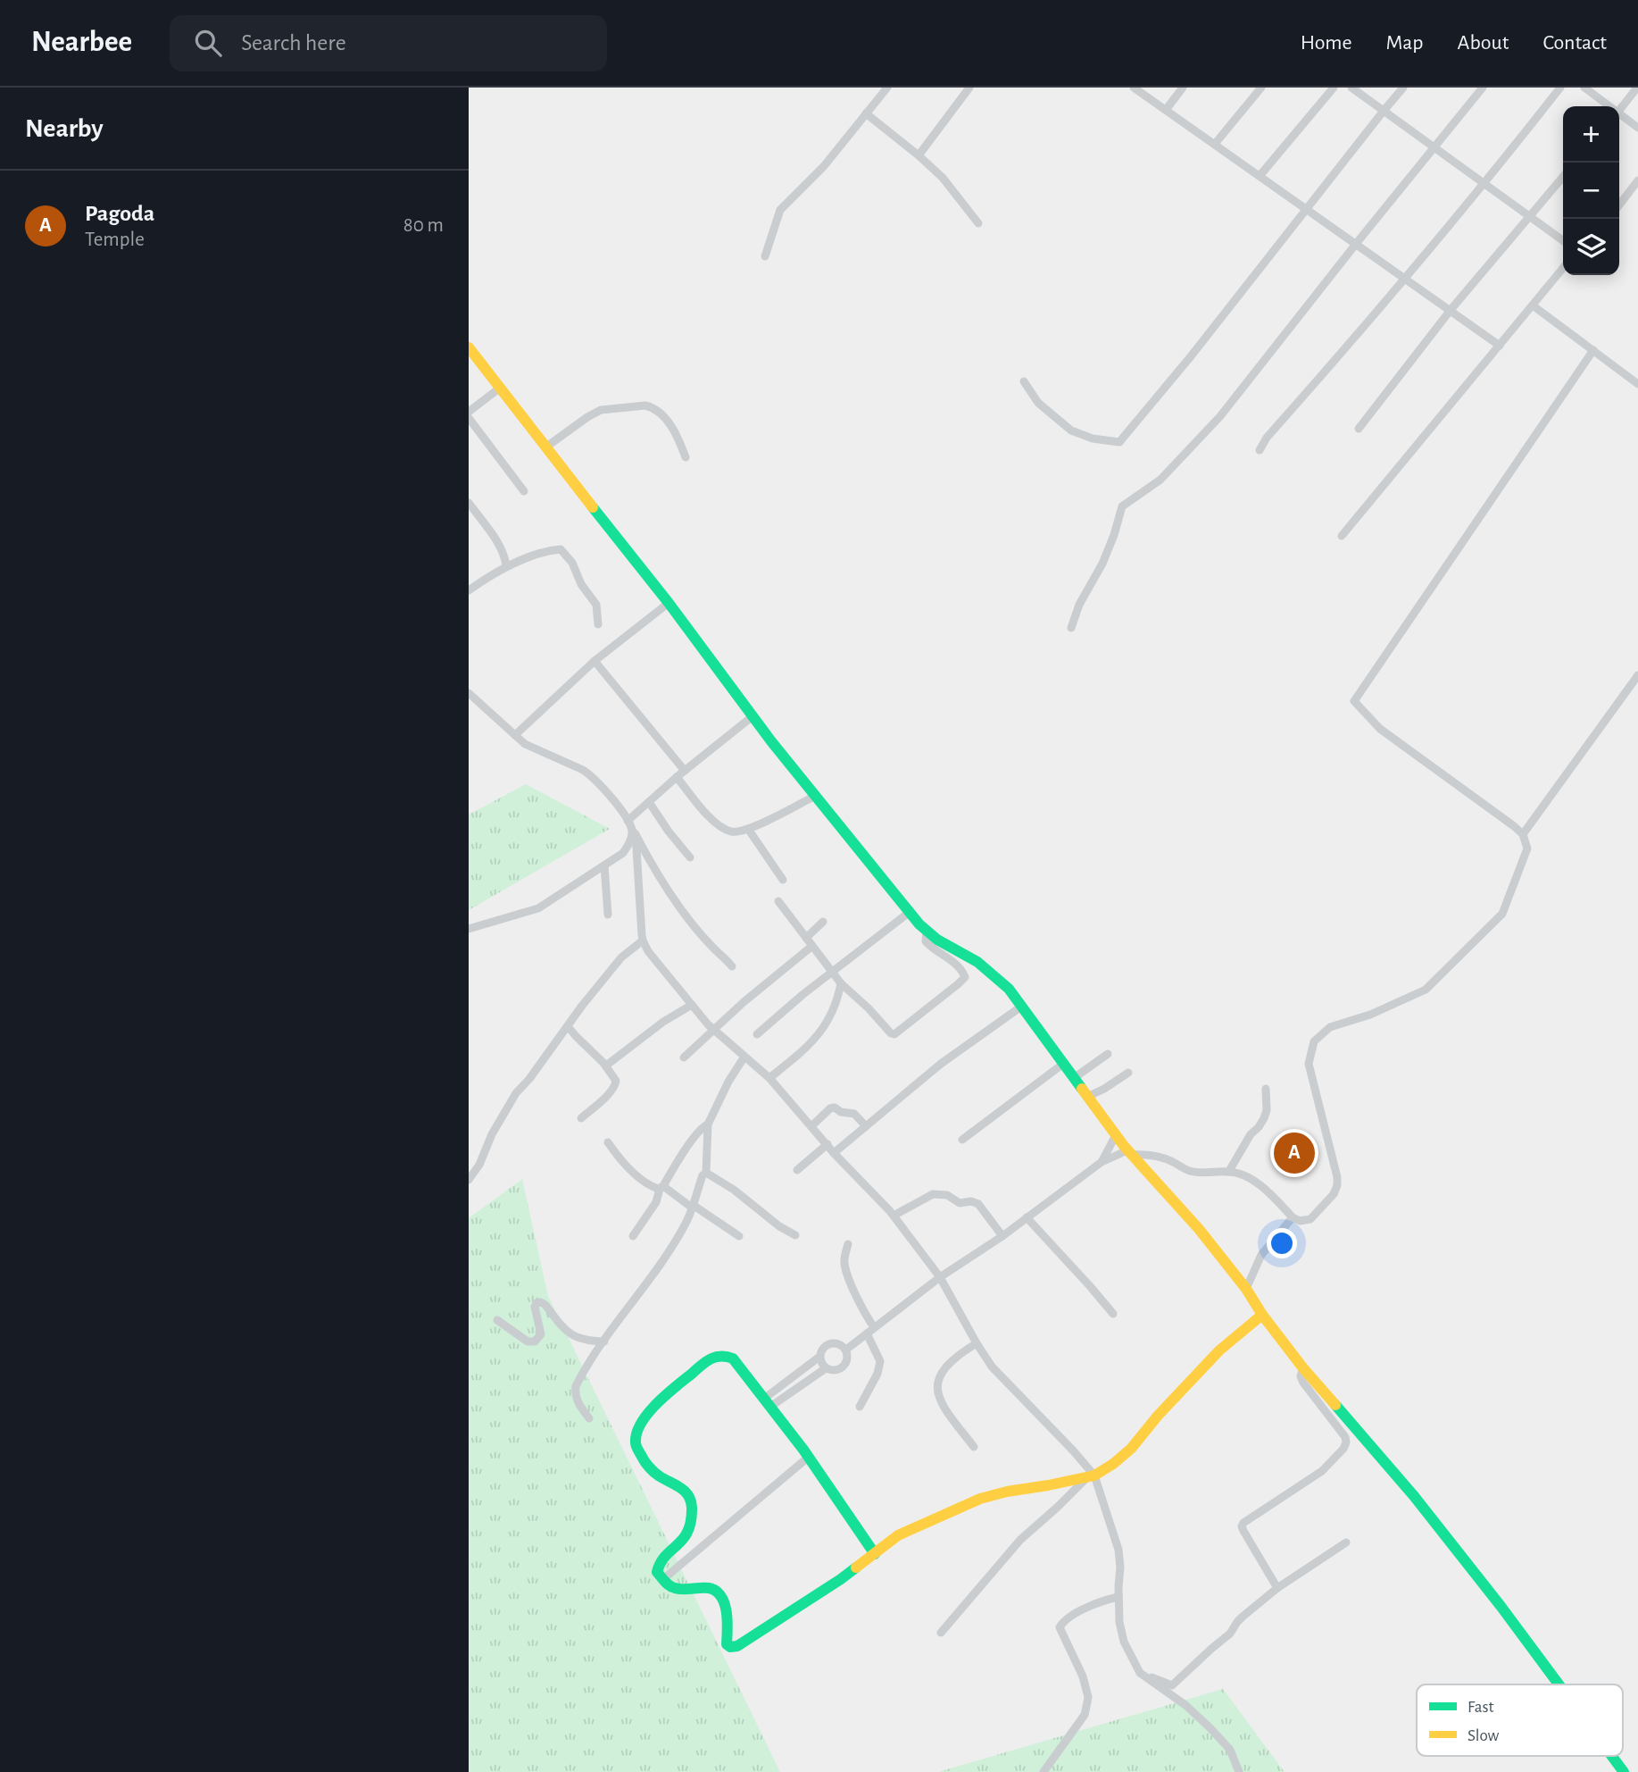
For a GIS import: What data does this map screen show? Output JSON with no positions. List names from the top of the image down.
{
  "legend": ["Fast", "Slow"],
  "page": {
    "header": "Nearbee",
    "search": "Search here",
    "nav": [
      "Home",
      "Map",
      "About",
      "Contact"
    ],
    "heading": "Nearby",
    "map_buttons": ["+", "−"],
    "list": [
      {
        "mark": "A",
        "name": "Pagoda",
        "note": "Temple",
        "value": "80 m"
      }
    ],
    "pins": "A"
  }
}
